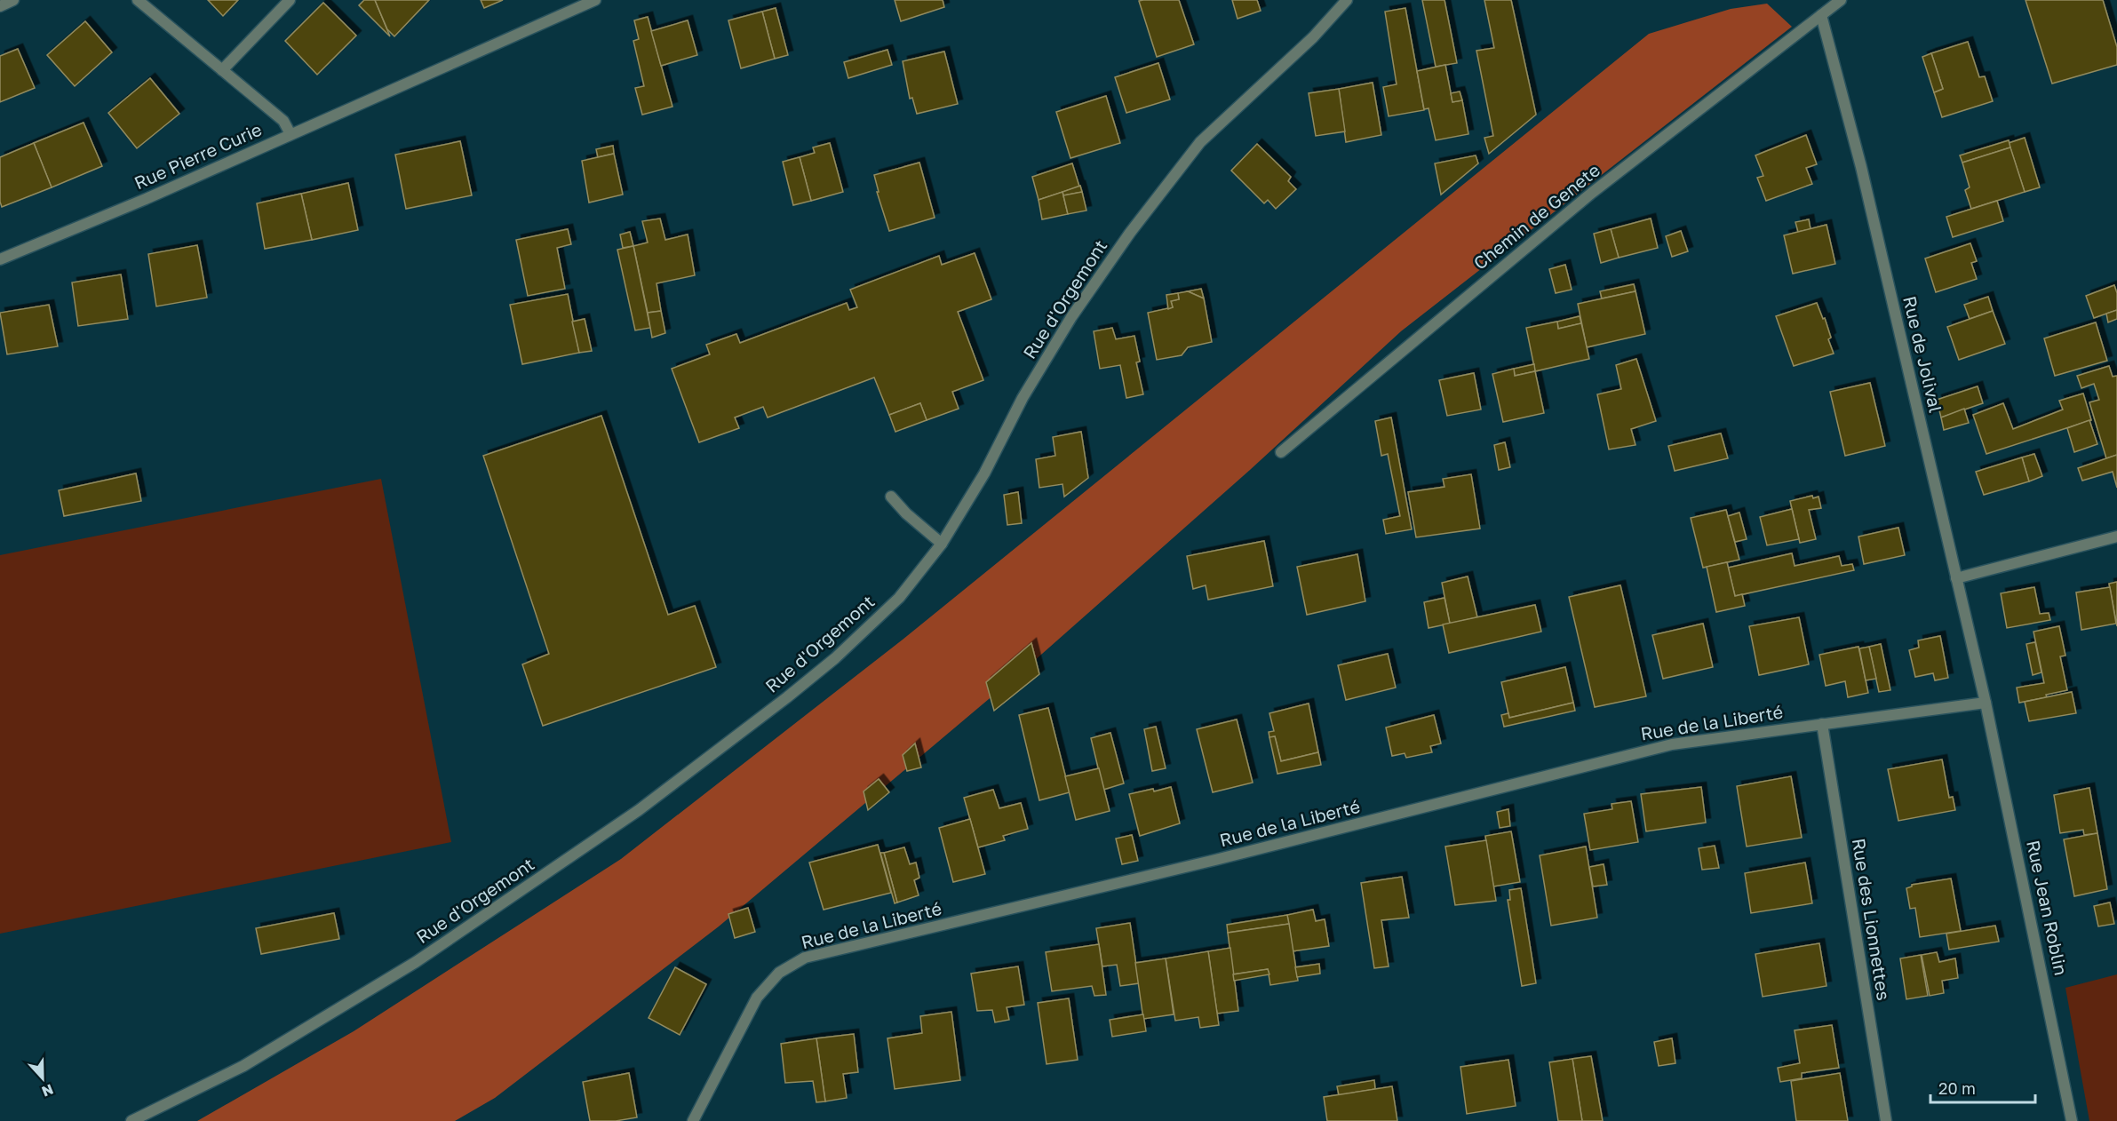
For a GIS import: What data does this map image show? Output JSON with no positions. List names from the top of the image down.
{
  "streets": {
    "street": [
      "Rue Pierre Curie",
      "Chemin de Genete",
      "Rue d'Orgemont",
      "Rue de Jolival",
      "Rue de la Liberté",
      "Rue Jean Roblin",
      "Rue des Lionnettes"
    ]
  },
  "crossings": [
    ["Chemin de Genete", "Rue de Jolival"],
    ["Rue de Jolival", "Rue de la Liberté"],
    ["Rue de Jolival", "Rue Jean Roblin"],
    ["Rue de la Liberté", "Rue Jean Roblin"],
    ["Rue de la Liberté", "Rue des Lionnettes"]
  ],
  "scale_bar": "20 m",
  "north": "bottom"
}
